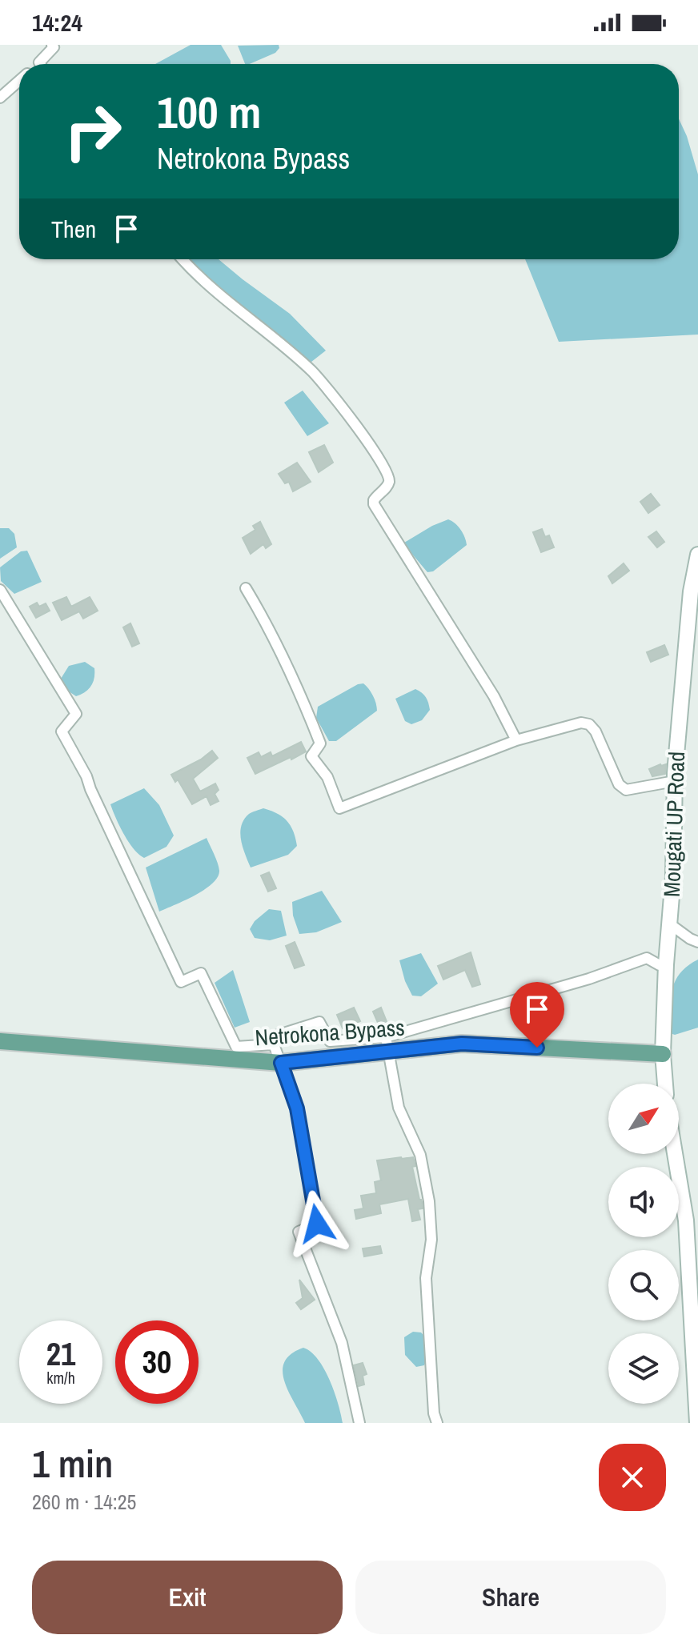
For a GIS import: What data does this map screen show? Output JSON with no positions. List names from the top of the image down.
{
  "streets": {
    "main road": ["Netrokona Bypass"],
    "street": ["Mougati UP Road"]
  },
  "crossings": [
    ["Mougati UP Road", "Netrokona Bypass"]
  ],
  "north": "top right",
  "page": {
    "status": "14:24",
    "turn": ["100 m", "Netrokona Bypass"],
    "then": "Then",
    "speed": "21 km/h",
    "limit": "30",
    "heading": ["1 min", "260 m · 14:25"],
    "buttons": ["Exit", "Share"]
  }
}
